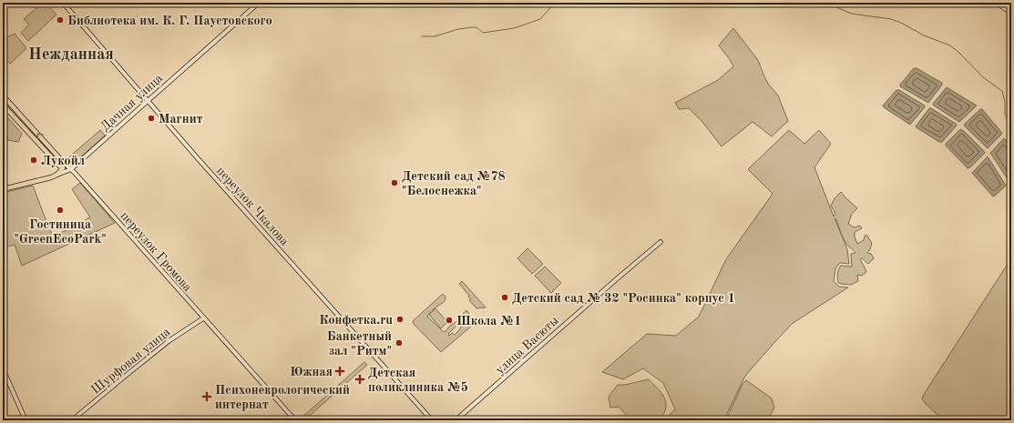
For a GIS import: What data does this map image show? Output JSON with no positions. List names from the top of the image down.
{
  "streets": {
    "main road": ["Дачная улица", "переулок Громова"],
    "street": ["переулок Чкалова", "улица Васюты", "Шурфовая улица"]
  },
  "crossings": [
    ["Дачная улица", "переулок Чкалова"],
    ["Дачная улица", "переулок Громова"],
    ["переулок Громова", "Шурфовая улица"]
  ],
  "districts": ["Нежданная"],
  "places": {
    "other": [
      "Библиотека им. К. Г. Паустовского",
      "Магнит",
      "Лукойл",
      "Детский сад №78 \"Белоснежка\"",
      "Гостиница \"GreenEcoPark\"",
      "Детский сад № 32 \"Росинка\" корпус 1",
      "Конфетка.ru",
      "Школа №1",
      "Банкетный зал \"Ритм\""
    ],
    "health": ["Южная", "Детская поликлиника №5", "Психоневрологический интернат"]
  }
}
